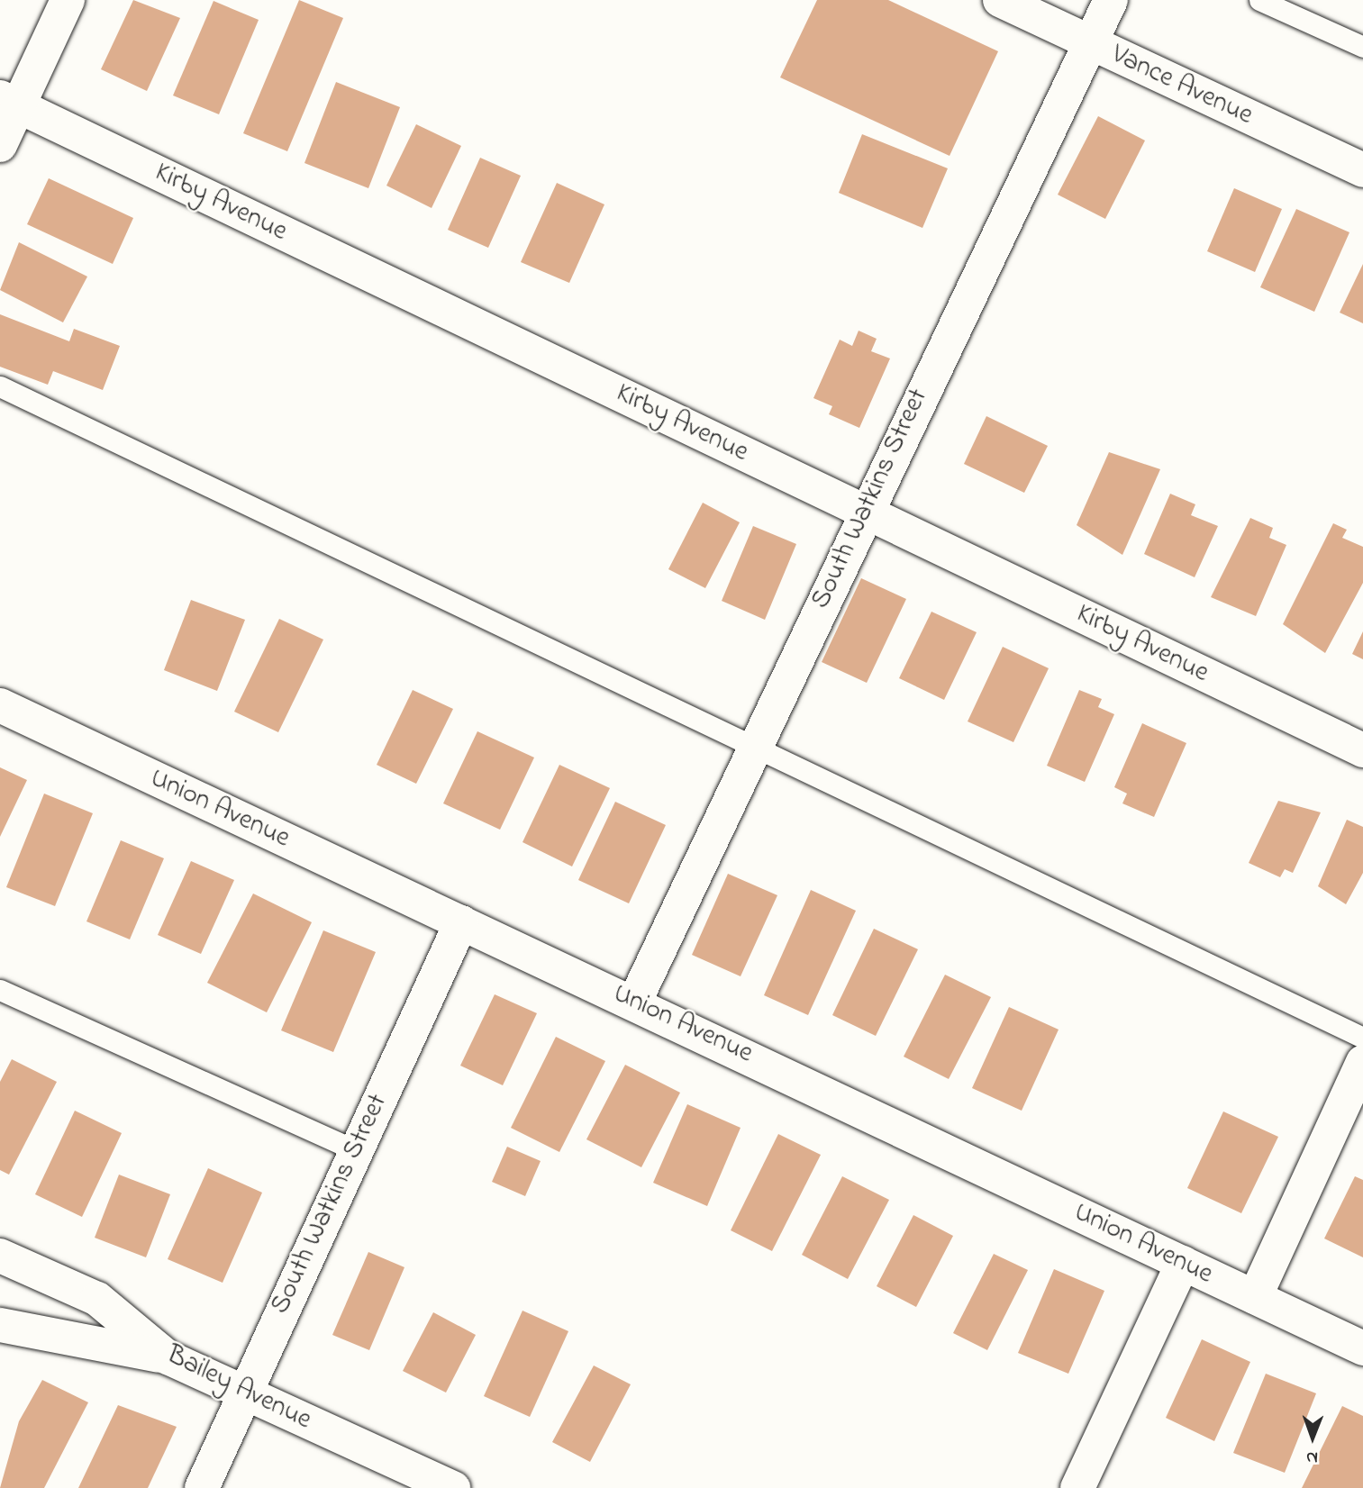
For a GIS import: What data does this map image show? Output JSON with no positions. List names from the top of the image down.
{
  "streets": {
    "street": [
      "Vance Avenue",
      "Kirby Avenue",
      "South Watkins Street",
      "Union Avenue",
      "Bailey Avenue"
    ]
  },
  "crossings": [
    ["Vance Avenue", "South Watkins Street"],
    ["Kirby Avenue", "South Watkins Street"],
    ["South Watkins Street", "Union Avenue"],
    ["South Watkins Street", "Bailey Avenue"]
  ],
  "north": "bottom"
}
